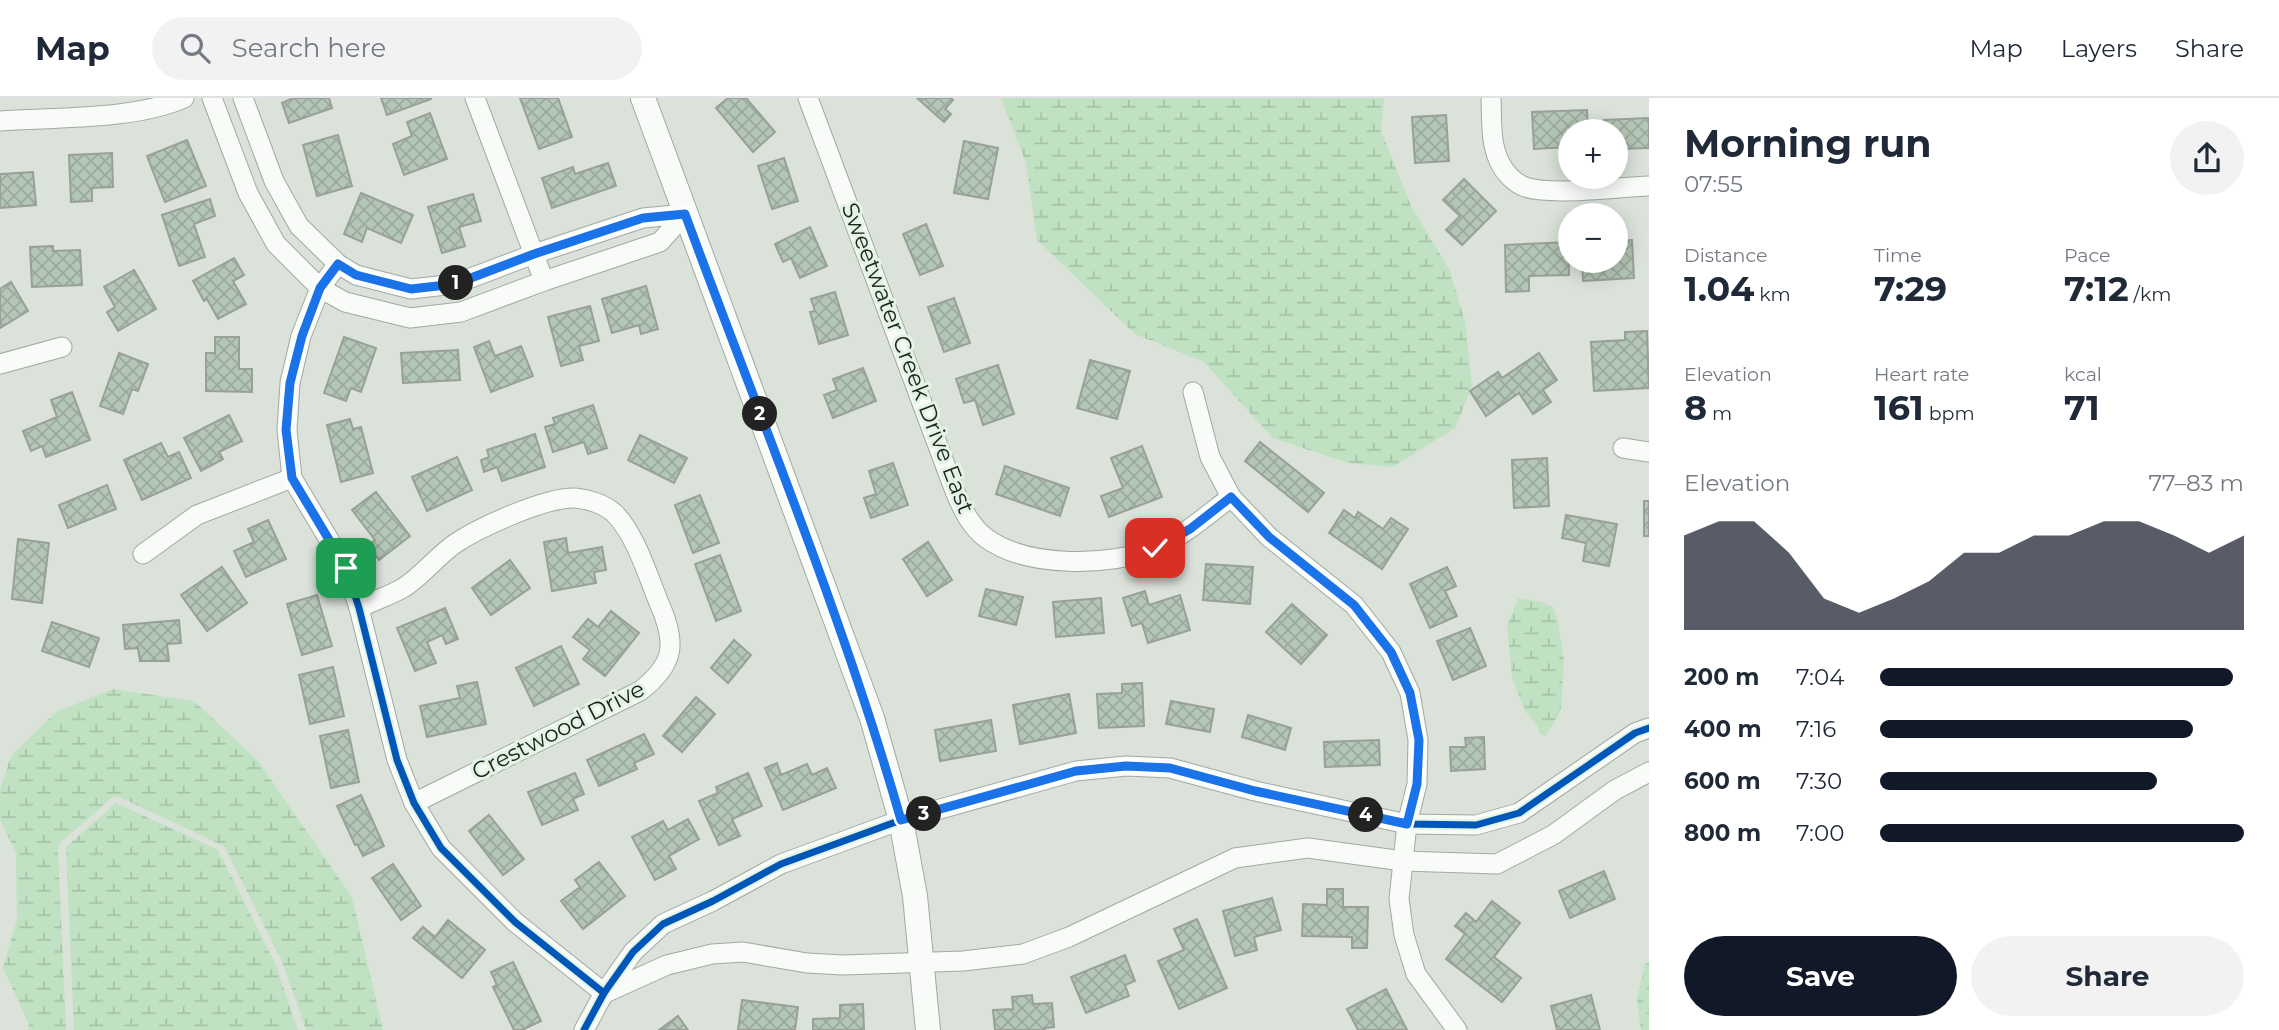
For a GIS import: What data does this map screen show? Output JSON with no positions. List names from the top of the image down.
{
  "streets": {
    "street": ["Sweetwater Creek Drive East", "Crestwood Drive"]
  },
  "page": {
    "header": "Map",
    "search": "Search here",
    "nav": ["Map", "Layers", "Share"],
    "heading": ["Morning run", "07:55"],
    "map_buttons": ["+", "−"],
    "stats": [
      ["Distance", "1.04 km"],
      ["Time", "7:29"],
      ["Pace", "7:12 /km"],
      ["Elevation", "8 m"],
      ["Heart rate", "161 bpm"],
      ["kcal", "71"]
    ],
    "pins": [
      "1",
      "2",
      "3",
      "4"
    ],
    "chart": ["Elevation", "77–83 m"],
    "list": [
      {
        "name": "200 m",
        "note": "7:04"
      },
      {
        "name": "400 m",
        "note": "7:16"
      },
      {
        "name": "600 m",
        "note": "7:30"
      },
      {
        "name": "800 m",
        "note": "7:00"
      }
    ],
    "buttons": ["Save", "Share"]
  }
}
